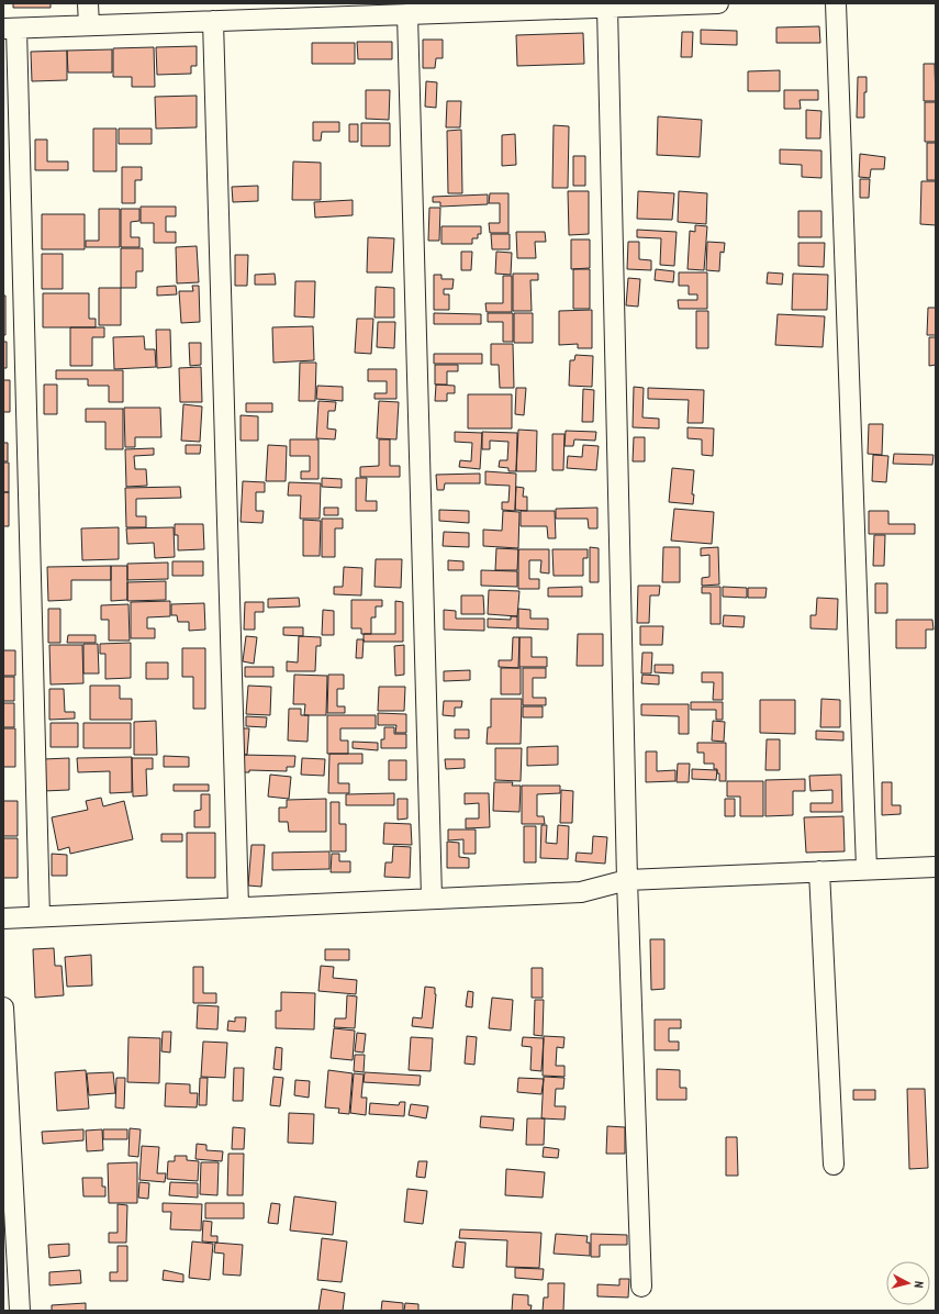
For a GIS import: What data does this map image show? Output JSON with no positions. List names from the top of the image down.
{
  "north": "right"
}
